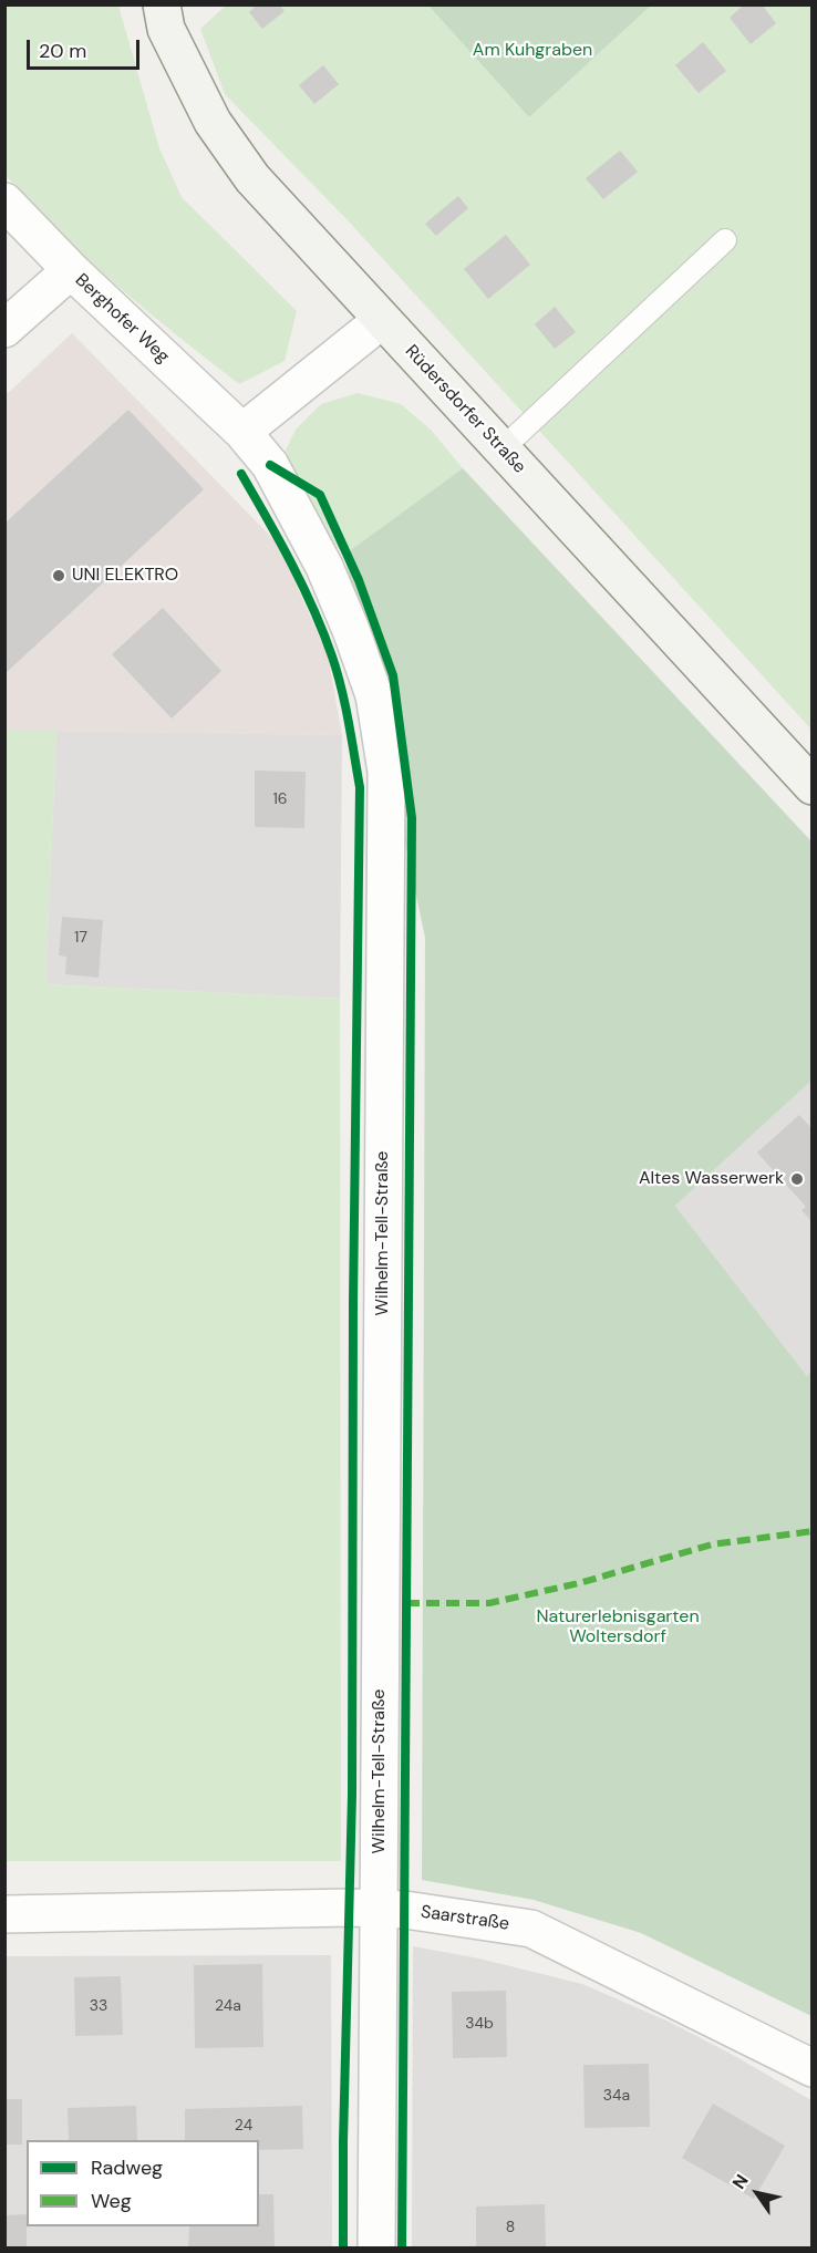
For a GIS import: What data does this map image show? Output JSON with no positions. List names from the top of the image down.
{
  "streets": {
    "main road": ["Rüdersdorfer Straße"],
    "street": ["Berghofer Weg", "Wilhelm-Tell-Straße", "Saarstraße"]
  },
  "crossings": [
    ["Berghofer Weg", "Wilhelm-Tell-Straße"],
    ["Wilhelm-Tell-Straße", "Saarstraße"]
  ],
  "parks": ["Am Kuhgraben", "Naturerlebnisgarten Woltersdorf"],
  "places": ["UNI ELEKTRO", "Altes Wasserwerk"],
  "house_numbers": [
    "16",
    "17",
    "33",
    "24a",
    "34b",
    "34a",
    "24",
    "8"
  ],
  "legend": ["Radweg", "Weg"],
  "scale_bar": "20 m",
  "north": "top left"
}
